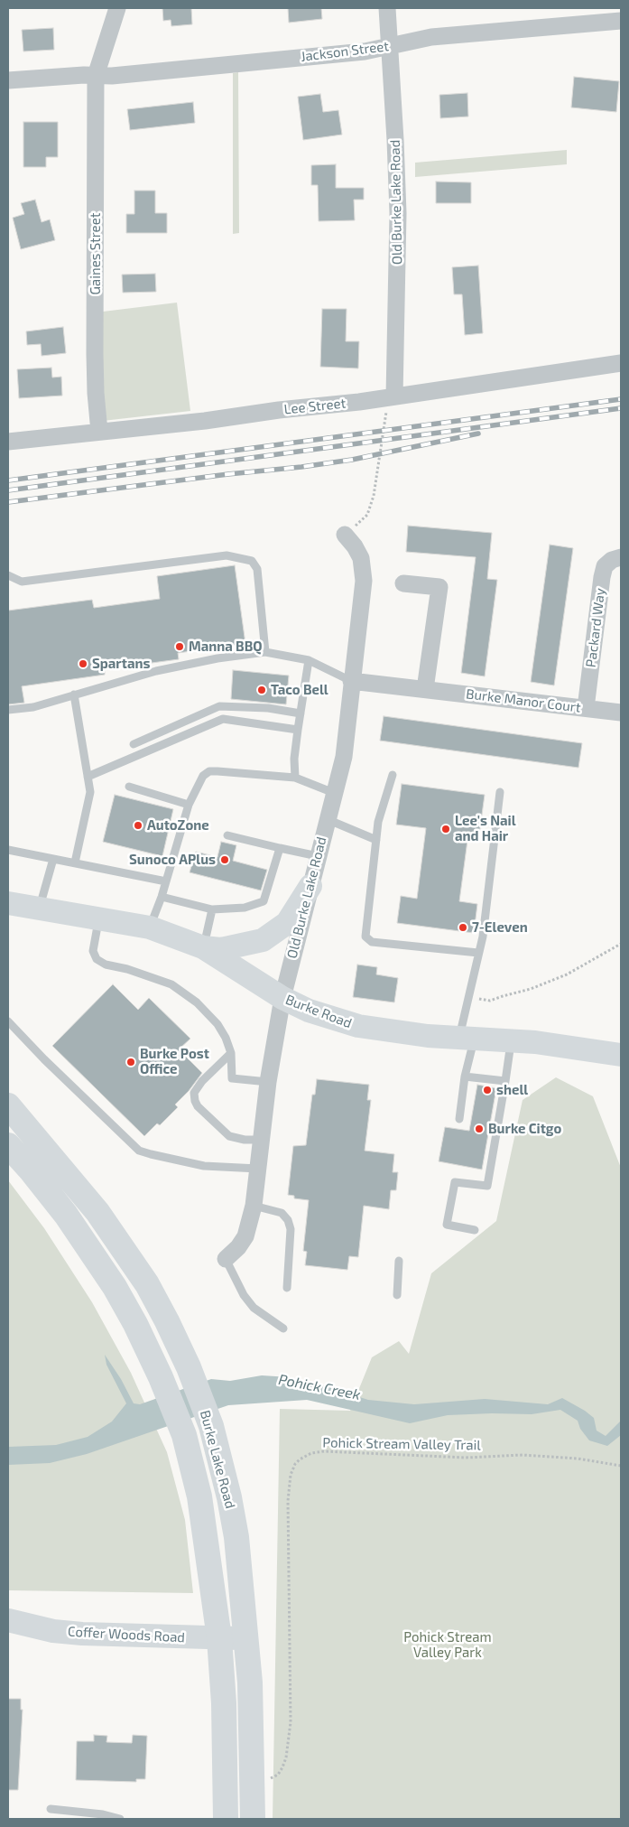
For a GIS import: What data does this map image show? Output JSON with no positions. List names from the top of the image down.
{
  "streets": {
    "main road": ["Burke Lake Road"],
    "street": [
      "Jackson Street",
      "Old Burke Lake Road",
      "Gaines Street",
      "Lee Street",
      "Packard Way",
      "Burke Manor Court",
      "Burke Road",
      "Coffer Woods Road"
    ],
    "path": ["Pohick Stream Valley Trail"]
  },
  "crossings": [
    ["Jackson Street", "Old Burke Lake Road"],
    ["Jackson Street", "Gaines Street"],
    ["Old Burke Lake Road", "Lee Street"],
    ["Old Burke Lake Road", "Burke Manor Court"],
    ["Old Burke Lake Road", "Burke Road"],
    ["Gaines Street", "Lee Street"],
    ["Packard Way", "Burke Manor Court"],
    ["Burke Lake Road", "Coffer Woods Road"]
  ],
  "water": ["Pohick Creek"],
  "parks": ["Pohick Stream Valley Park"],
  "places": [
    "Manna BBQ",
    "Spartans",
    "Taco Bell",
    "AutoZone",
    "Lee's Nail and Hair",
    "Sunoco APlus",
    "7-Eleven",
    "Burke Post Office",
    "shell",
    "Burke Citgo"
  ]
}
